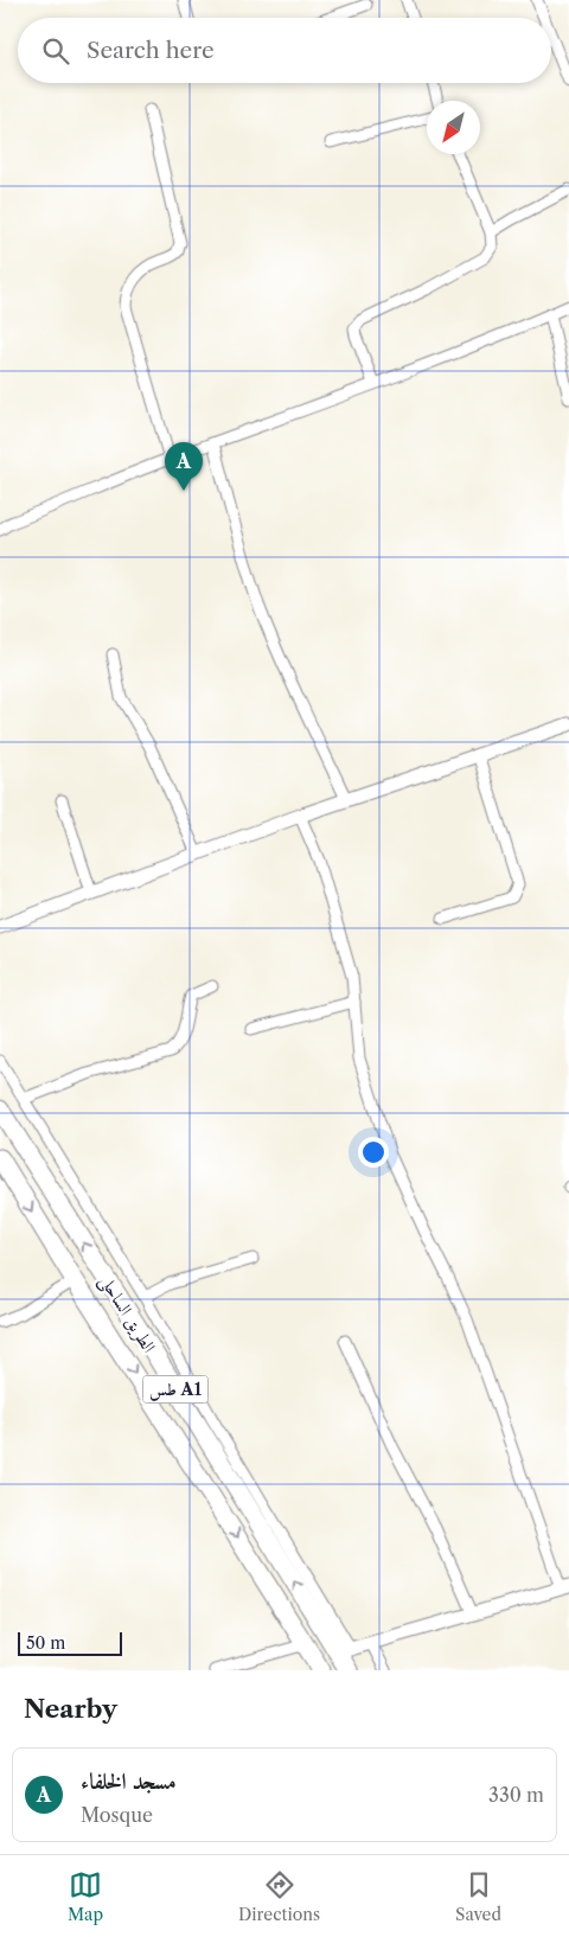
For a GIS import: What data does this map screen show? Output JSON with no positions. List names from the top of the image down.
{
  "streets": {
    "highway": ["الطريق الساحلى", "طس A1"]
  },
  "scale_bar": "50 m",
  "north": "bottom left",
  "page": {
    "search": "Search here",
    "pins": "A",
    "scale": "50 m",
    "heading": "Nearby",
    "list": [
      {
        "mark": "A",
        "name": "مسجد الخلفاء",
        "note": "Mosque",
        "value": "330 m"
      }
    ],
    "nav": ["Map", "Directions", "Saved"]
  }
}
